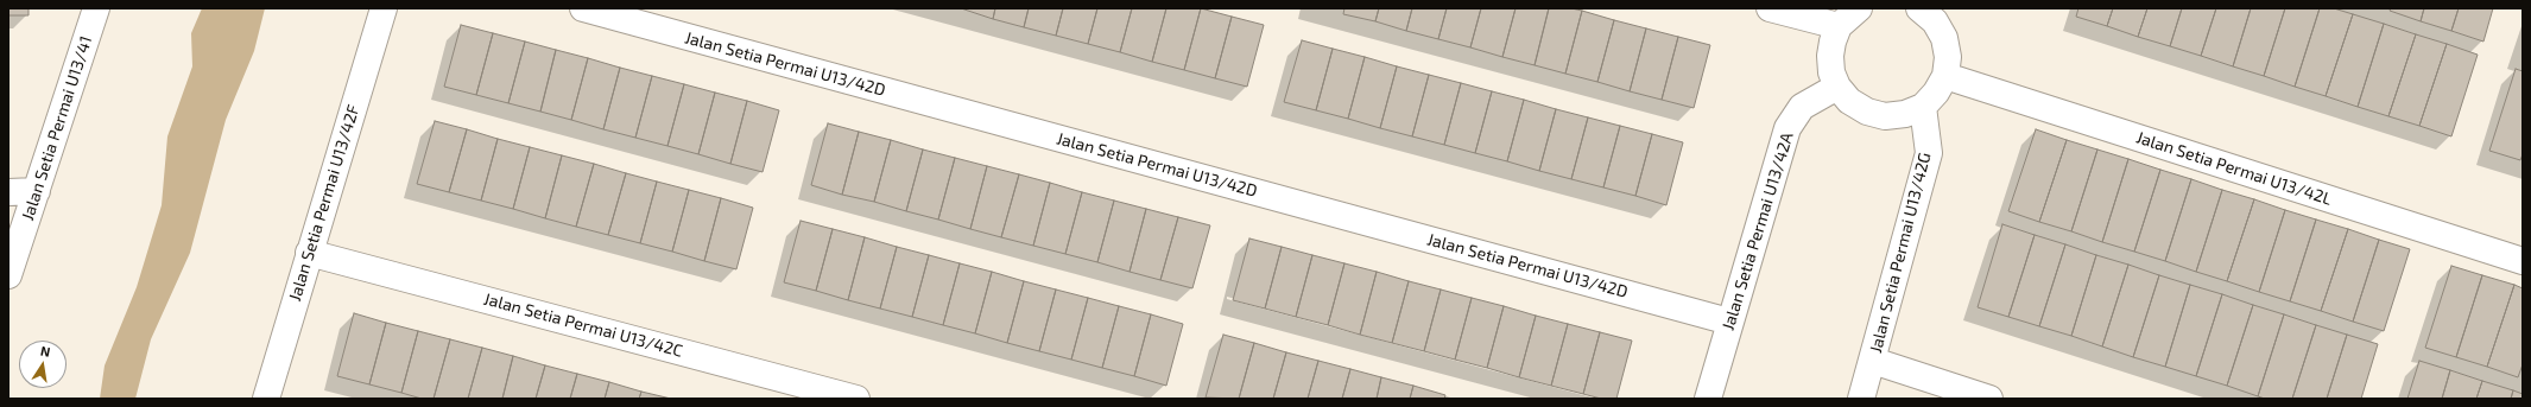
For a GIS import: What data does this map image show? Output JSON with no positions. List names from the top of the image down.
{
  "streets": {
    "street": [
      "Jalan Setia Permai U13/42D",
      "Jalan Setia Permai U13/41",
      "Jalan Setia Permai U13/42L",
      "Jalan Setia Permai U13/42F",
      "Jalan Setia Permai U13/42A",
      "Jalan Setia Permai U13/42G",
      "Jalan Setia Permai U13/42C"
    ]
  },
  "crossings": [
    ["Jalan Setia Permai U13/42D", "Jalan Setia Permai U13/42A"],
    ["Jalan Setia Permai U13/42F", "Jalan Setia Permai U13/42C"]
  ],
  "north": "top"
}
